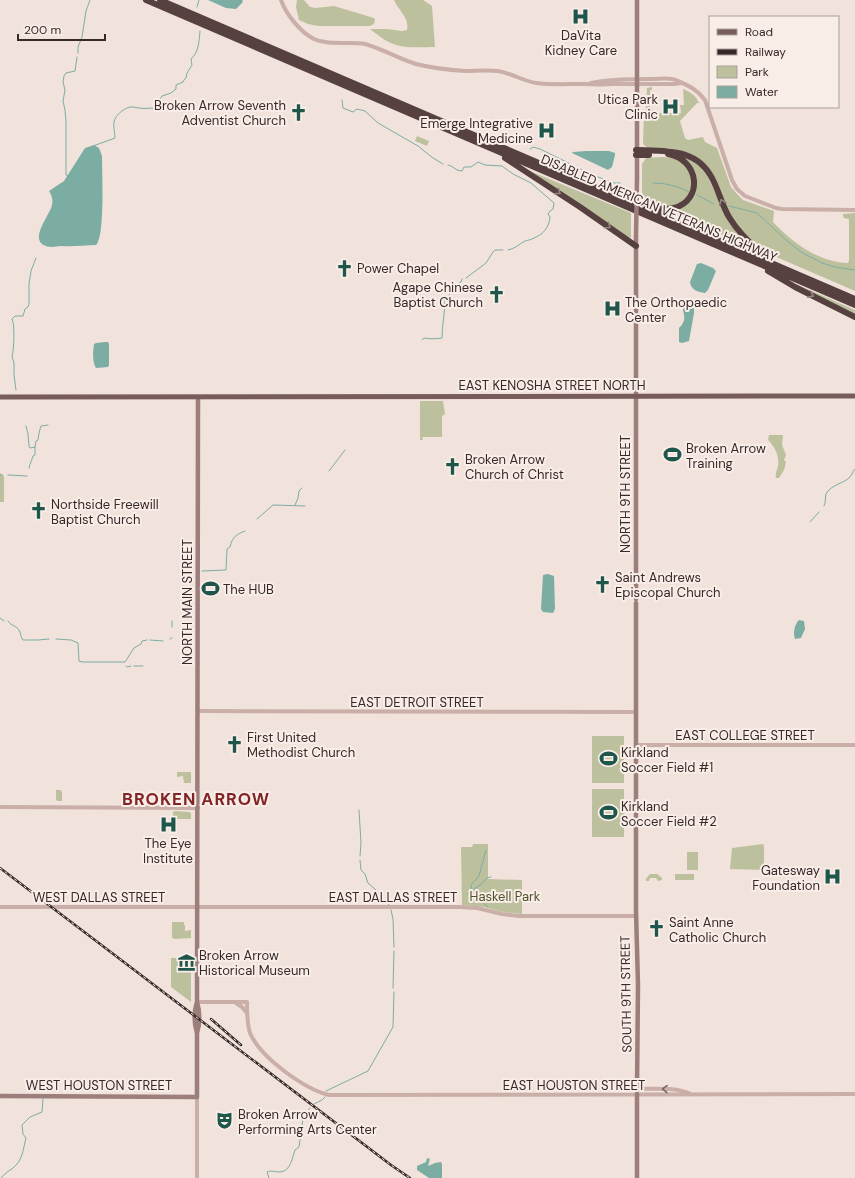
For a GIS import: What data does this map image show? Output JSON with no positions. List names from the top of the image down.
{
  "streets": {
    "highway": ["DISABLED AMERICAN VETERANS HIGHWAY"],
    "main road": [
      "EAST KENOSHA STREET NORTH",
      "NORTH 9TH STREET",
      "NORTH MAIN STREET",
      "SOUTH 9TH STREET",
      "WEST HOUSTON STREET"
    ],
    "street": [
      "EAST DETROIT STREET",
      "EAST COLLEGE STREET",
      "WEST DALLAS STREET",
      "EAST DALLAS STREET",
      "EAST HOUSTON STREET"
    ]
  },
  "crossings": [
    ["EAST KENOSHA STREET NORTH", "NORTH 9TH STREET"],
    ["EAST KENOSHA STREET NORTH", "NORTH MAIN STREET"],
    ["NORTH 9TH STREET", "EAST DETROIT STREET"],
    ["NORTH 9TH STREET", "EAST COLLEGE STREET"],
    ["NORTH 9TH STREET", "SOUTH 9TH STREET"],
    ["NORTH MAIN STREET", "EAST DETROIT STREET"],
    ["NORTH MAIN STREET", "WEST DALLAS STREET"],
    ["NORTH MAIN STREET", "EAST DALLAS STREET"],
    ["NORTH MAIN STREET", "WEST HOUSTON STREET"],
    ["WEST DALLAS STREET", "EAST DALLAS STREET"],
    ["EAST DALLAS STREET", "SOUTH 9TH STREET"],
    ["SOUTH 9TH STREET", "EAST HOUSTON STREET"]
  ],
  "districts": ["BROKEN ARROW"],
  "parks": ["Haskell Park"],
  "places": {
    "hospital": [
      "DaVita Kidney Care",
      "Utica Park Clinic",
      "Emerge Integrative Medicine",
      "The Orthopaedic Center",
      "The Eye Institute",
      "Gatesway Foundation"
    ],
    "church": [
      "Broken Arrow Seventh Adventist Church",
      "Power Chapel",
      "Agape Chinese Baptist Church",
      "Broken Arrow Church of Christ",
      "Northside Freewill Baptist Church",
      "Saint Andrews Episcopal Church",
      "First United Methodist Church",
      "Saint Anne Catholic Church"
    ],
    "sports": [
      "Broken Arrow Training",
      "The HUB",
      "Kirkland Soccer Field #1",
      "Kirkland Soccer Field #2"
    ],
    "museum": ["Broken Arrow Historical Museum"],
    "theatre": ["Broken Arrow Performing Arts Center"]
  },
  "legend": [
    "Road",
    "Railway",
    "Park",
    "Water"
  ],
  "scale_bar": "200 m"
}
